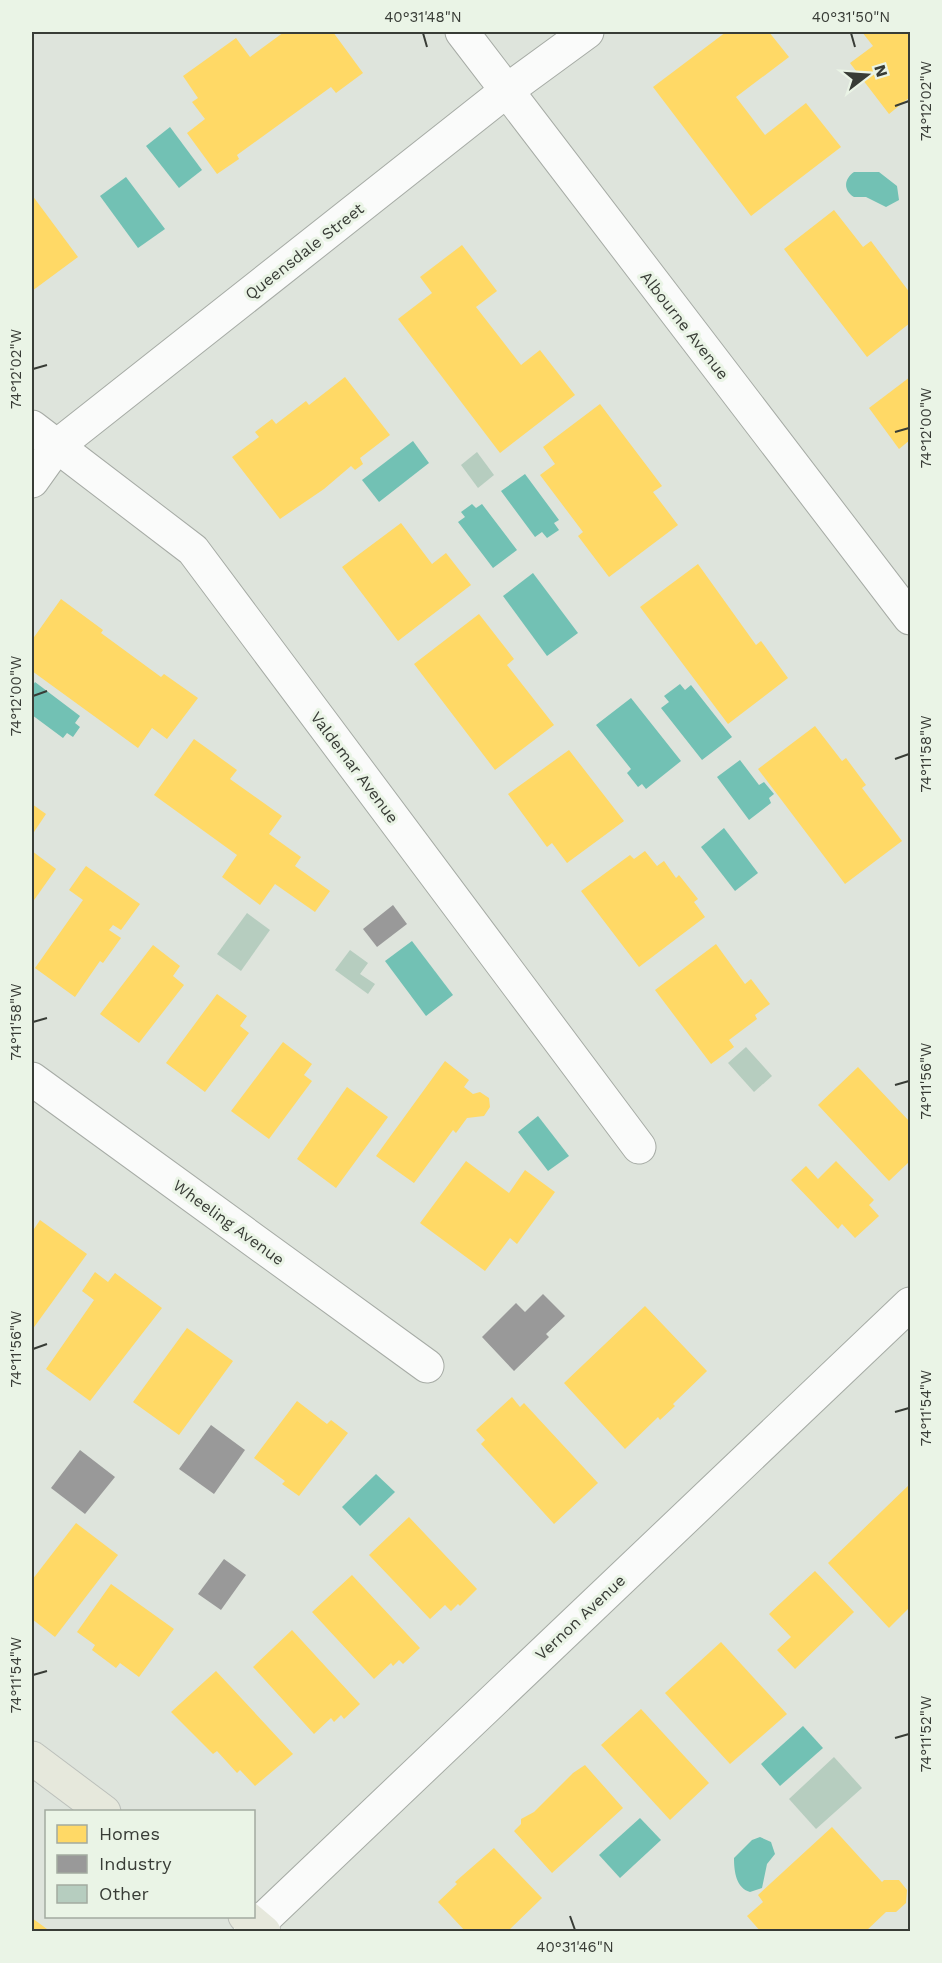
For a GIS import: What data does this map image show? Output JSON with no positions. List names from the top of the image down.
{
  "streets": {
    "street": [
      "Queensdale Street",
      "Albourne Avenue",
      "Valdemar Avenue",
      "Wheeling Avenue",
      "Vernon Avenue"
    ]
  },
  "crossings": [
    ["Queensdale Street", "Albourne Avenue"],
    ["Queensdale Street", "Valdemar Avenue"]
  ],
  "legend": ["Homes", "Industry", "Other"],
  "north": "right",
  "coordinates": [
    "40°31'48\"N",
    "40°31'50\"N",
    "74°12'02\"W",
    "74°12'00\"W",
    "74°11'58\"W",
    "74°11'56\"W",
    "74°11'54\"W",
    "74°11'52\"W",
    "40°31'46\"N"
  ]
}
